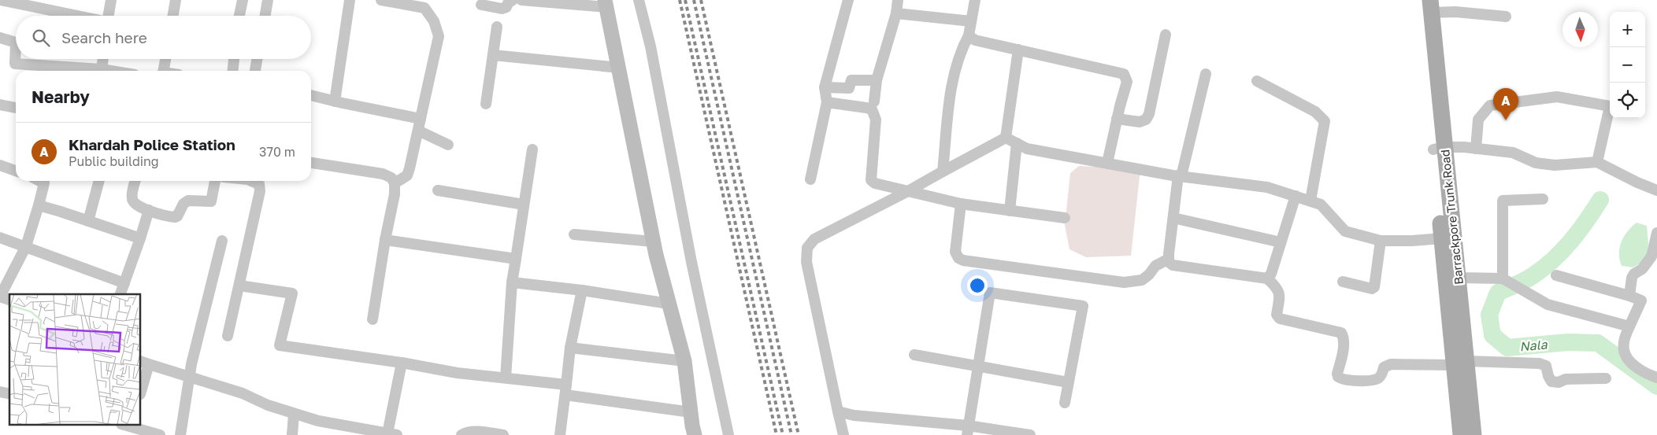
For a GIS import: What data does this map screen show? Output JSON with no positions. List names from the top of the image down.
{
  "streets": {
    "main road": ["Barrackpore Trunk Road"]
  },
  "water": ["Nala"],
  "north": "bottom",
  "page": {
    "map_buttons": ["+", "−"],
    "search": "Search here",
    "heading": "Nearby",
    "pins": "A",
    "list": [
      {
        "mark": "A",
        "name": "Khardah Police Station",
        "note": "Public building",
        "value": "370 m"
      }
    ]
  }
}
